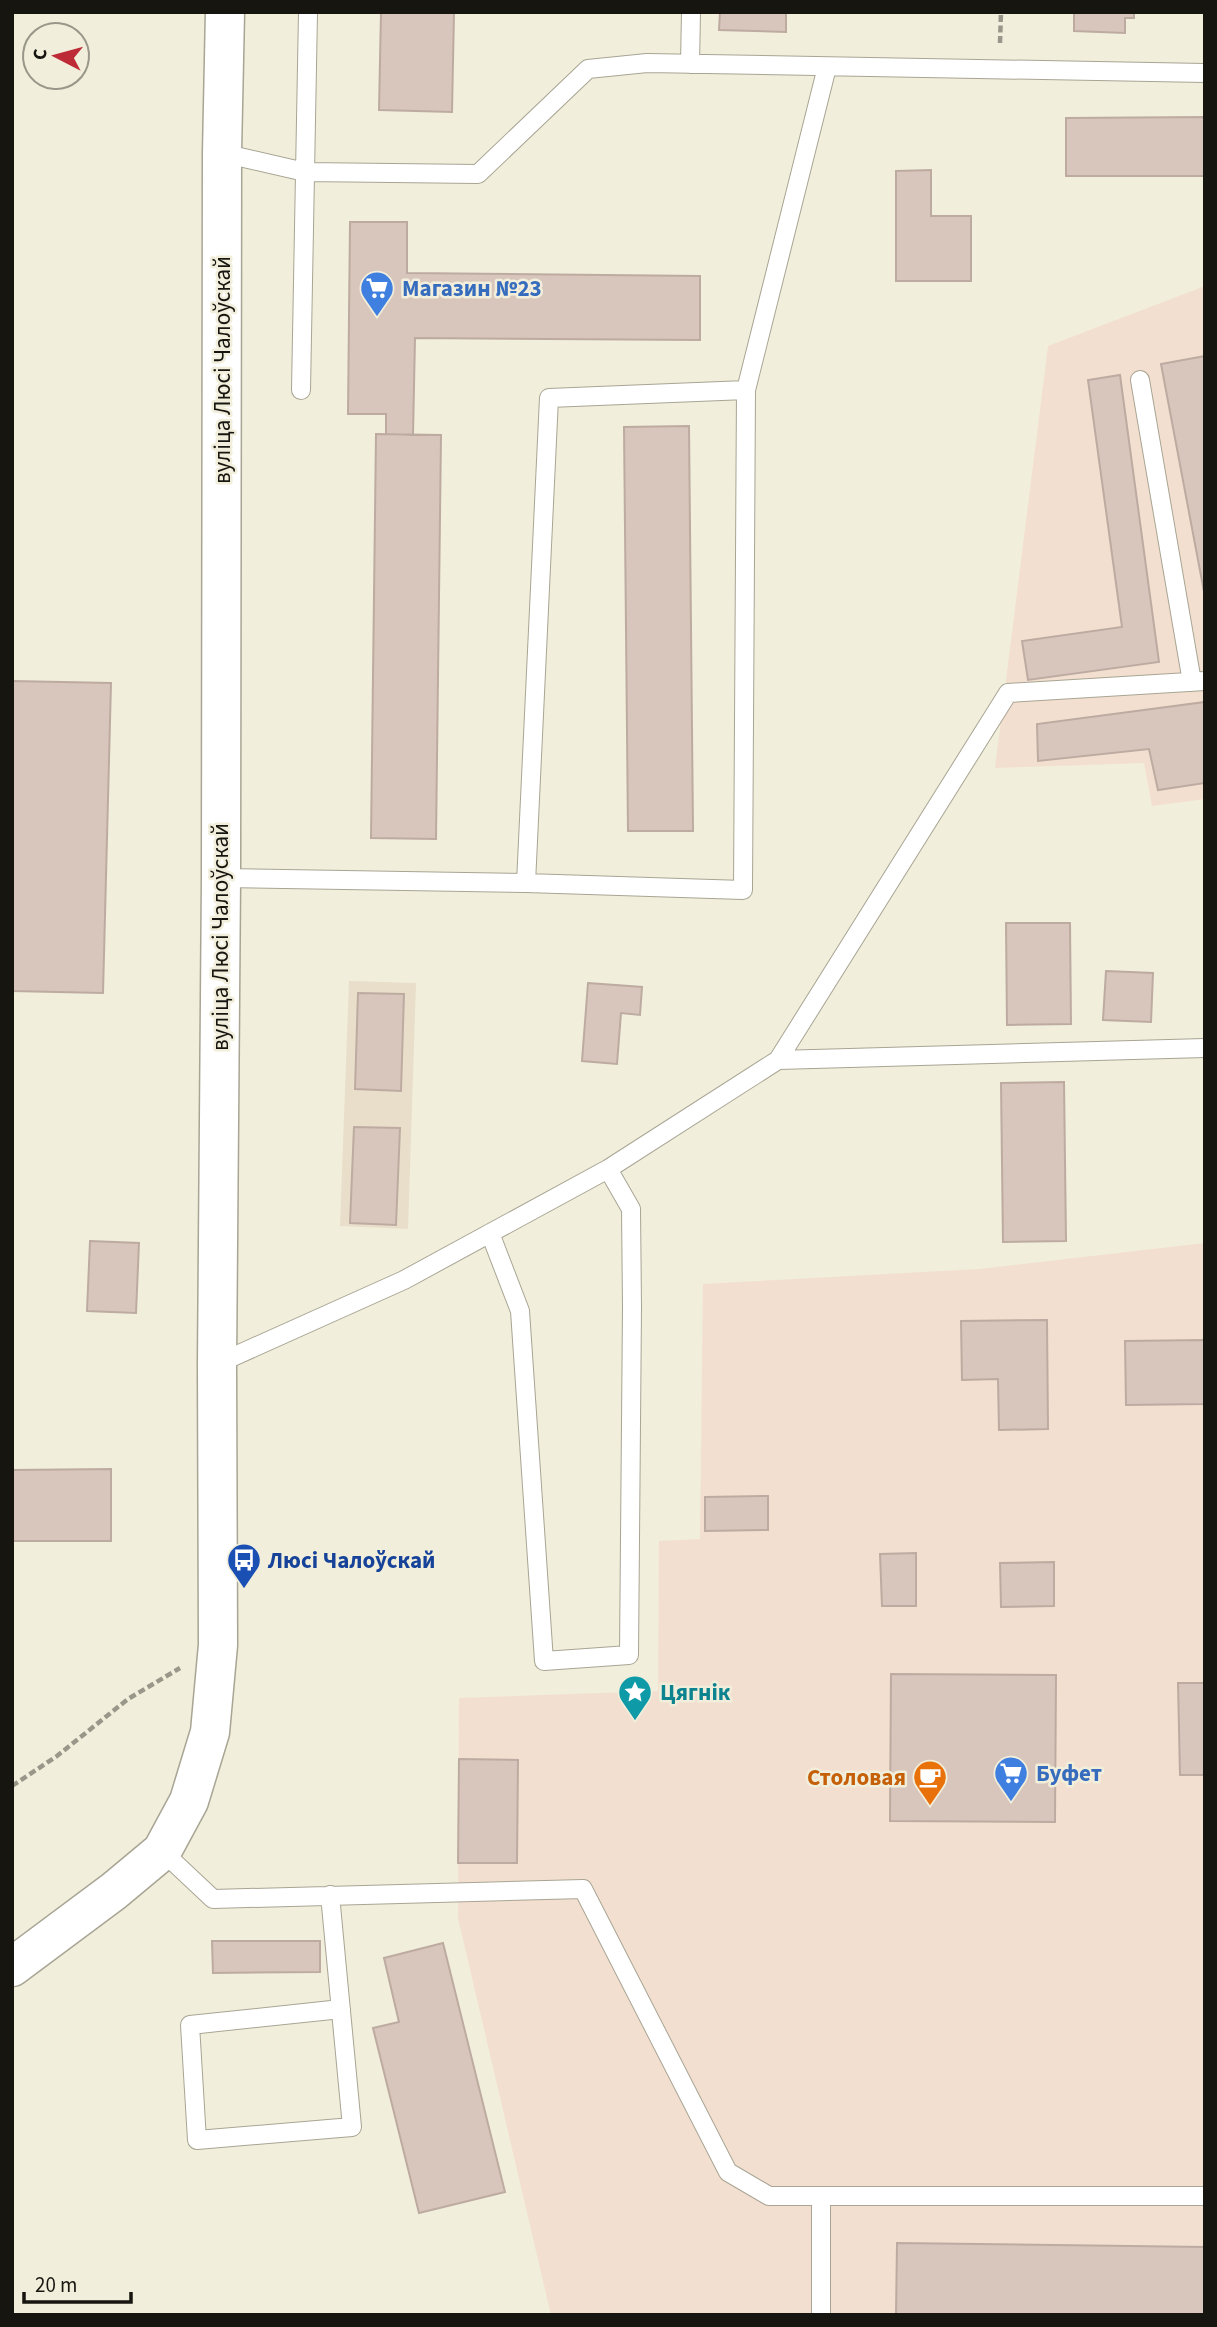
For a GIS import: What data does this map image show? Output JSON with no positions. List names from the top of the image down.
{
  "streets": {
    "street": ["вуліца Люсі Чалоўскай"]
  },
  "places": {
    "supermarket": ["Магазин №23", "Буфет"],
    "bus stop": ["Люсі Чалоўскай"],
    "place": ["Цягнік"],
    "cafe": ["Столовая"]
  },
  "scale_bar": "20 m",
  "north": "left"
}
